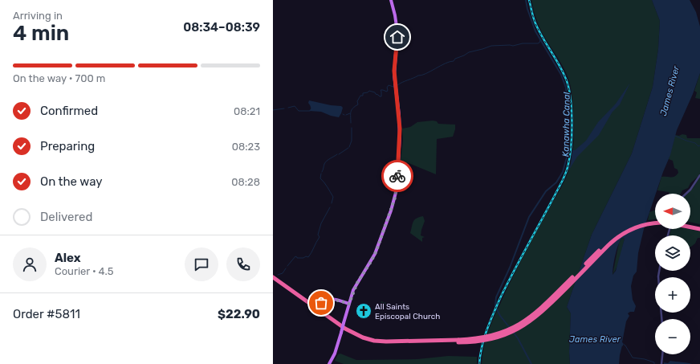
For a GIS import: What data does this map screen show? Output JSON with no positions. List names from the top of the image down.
{
  "water": ["James River", "Kanawha Canal"],
  "places": {
    "church": ["All Saints Episcopal Church"]
  },
  "north": "left",
  "page": {
    "heading": ["4 min", "Arriving in", "08:34–08:39"],
    "panel": [
      "Alex",
      "Courier · 4.5",
      "Order #5811",
      "$22.90"
    ],
    "bar": "On the way · 700 m",
    "list": [
      ["Confirmed", "08:21"],
      ["Preparing", "08:23"],
      ["On the way", "08:28"],
      "Delivered"
    ],
    "map_buttons": ["+", "−"]
  }
}
